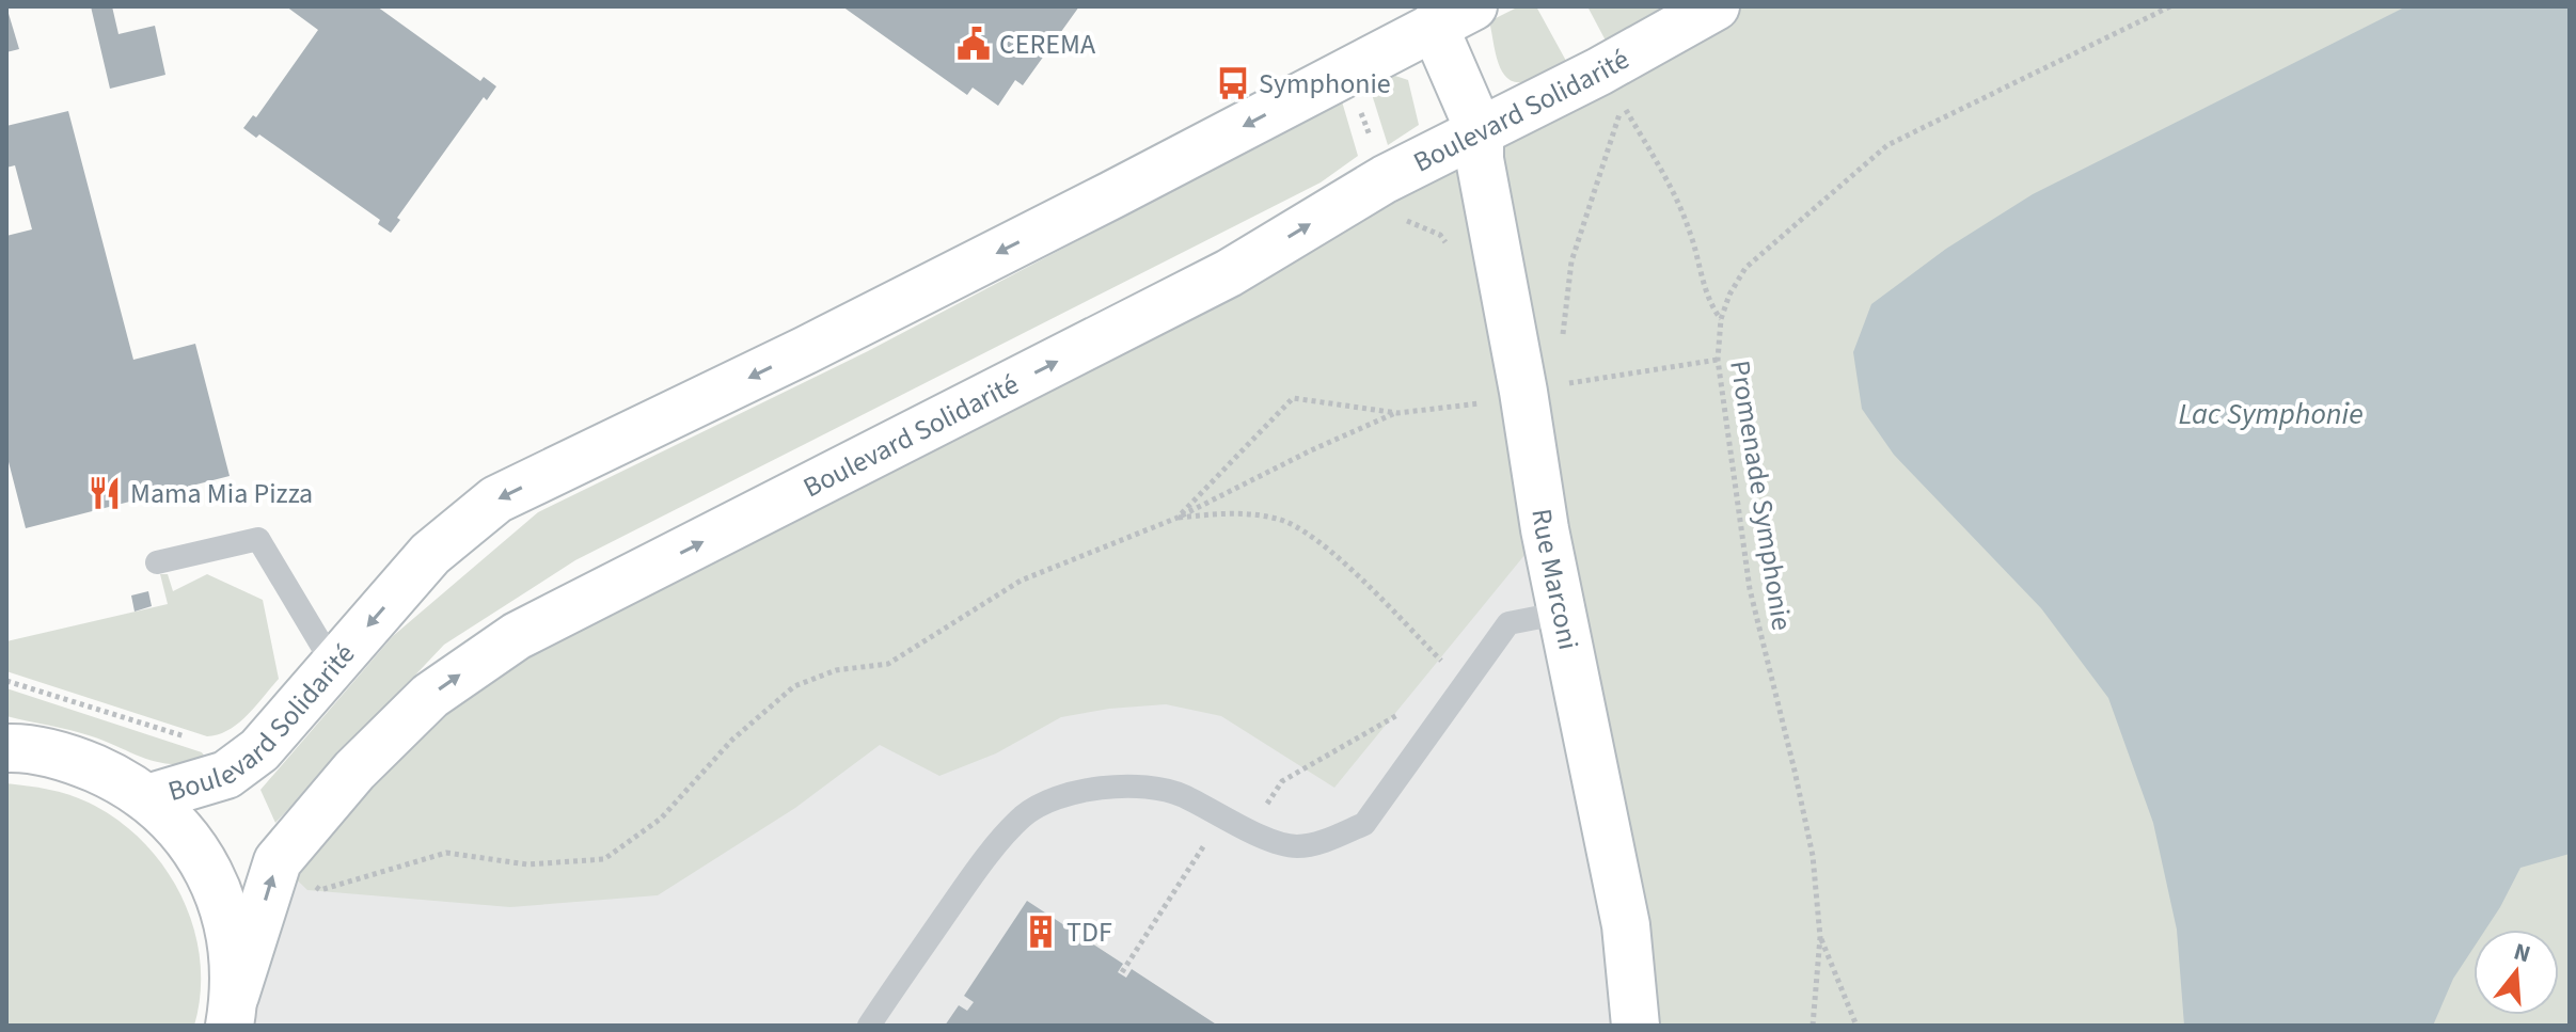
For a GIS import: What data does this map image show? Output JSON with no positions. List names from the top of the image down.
{
  "streets": {
    "main road": ["Boulevard Solidarité", "Rue Marconi"],
    "path": ["Promenade Symphonie"]
  },
  "crossings": [
    ["Boulevard Solidarité", "Rue Marconi"]
  ],
  "water": ["Lac Symphonie"],
  "places": {
    "public building": ["CEREMA"],
    "bus stop": ["Symphonie"],
    "restaurant": ["Mama Mia Pizza"],
    "building": ["TDF"]
  },
  "north": "top"
}
